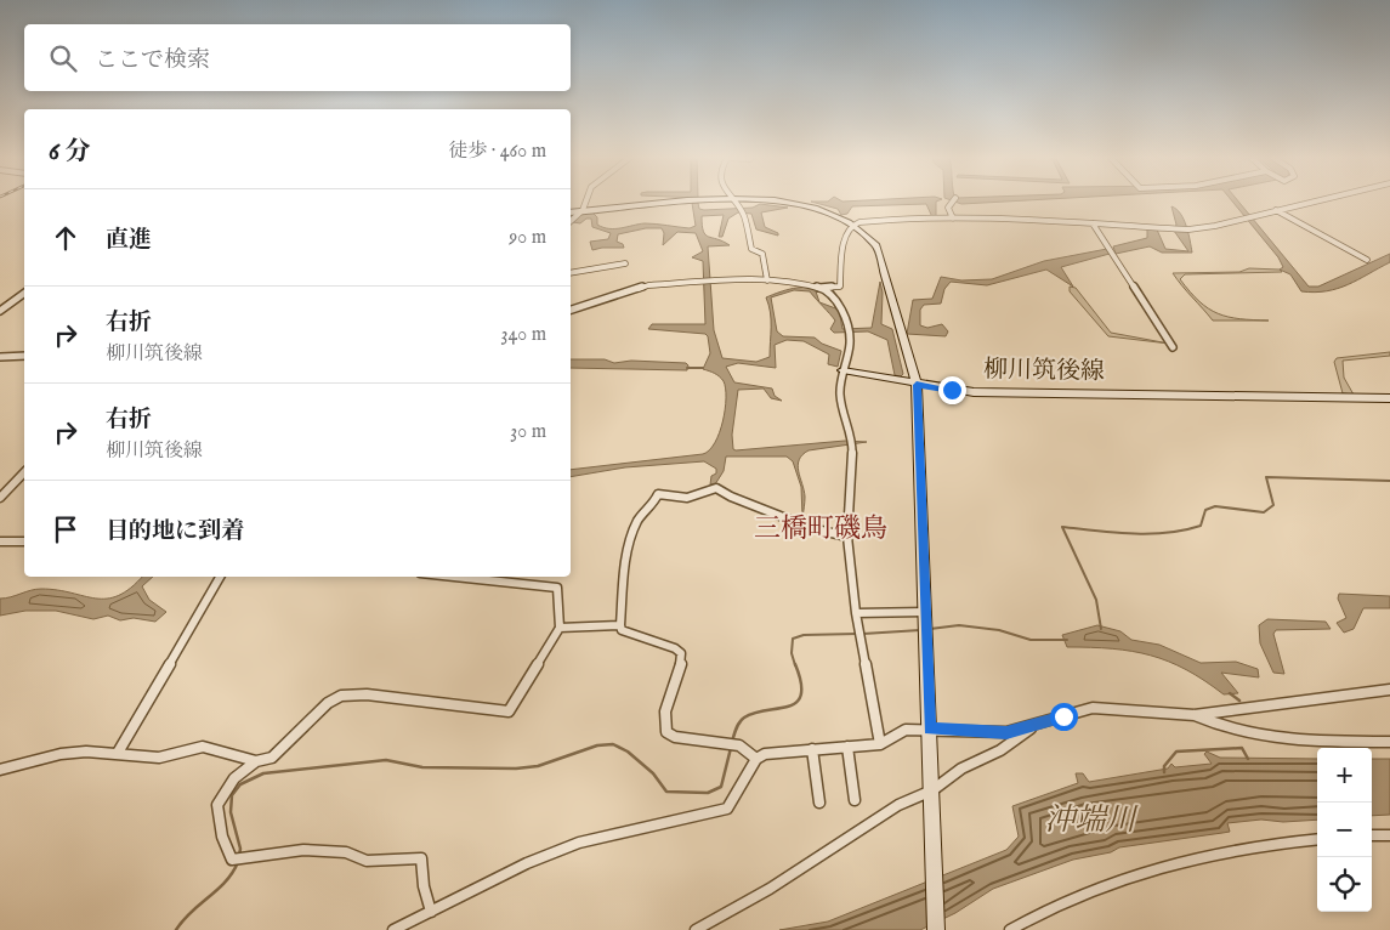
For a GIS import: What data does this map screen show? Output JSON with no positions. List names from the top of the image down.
{
  "streets": {
    "street": ["柳川筑後線"]
  },
  "districts": ["三橋町磯鳥"],
  "water": ["沖端川"],
  "page": {
    "search": "ここで検索",
    "heading": ["6 分", "徒歩 · 460 m"],
    "list": [
      ["直進", "90 m"],
      ["右折", "柳川筑後線", "340 m"],
      ["右折", "柳川筑後線", "30 m"],
      "目的地に到着"
    ],
    "map_buttons": ["+", "−"]
  }
}
